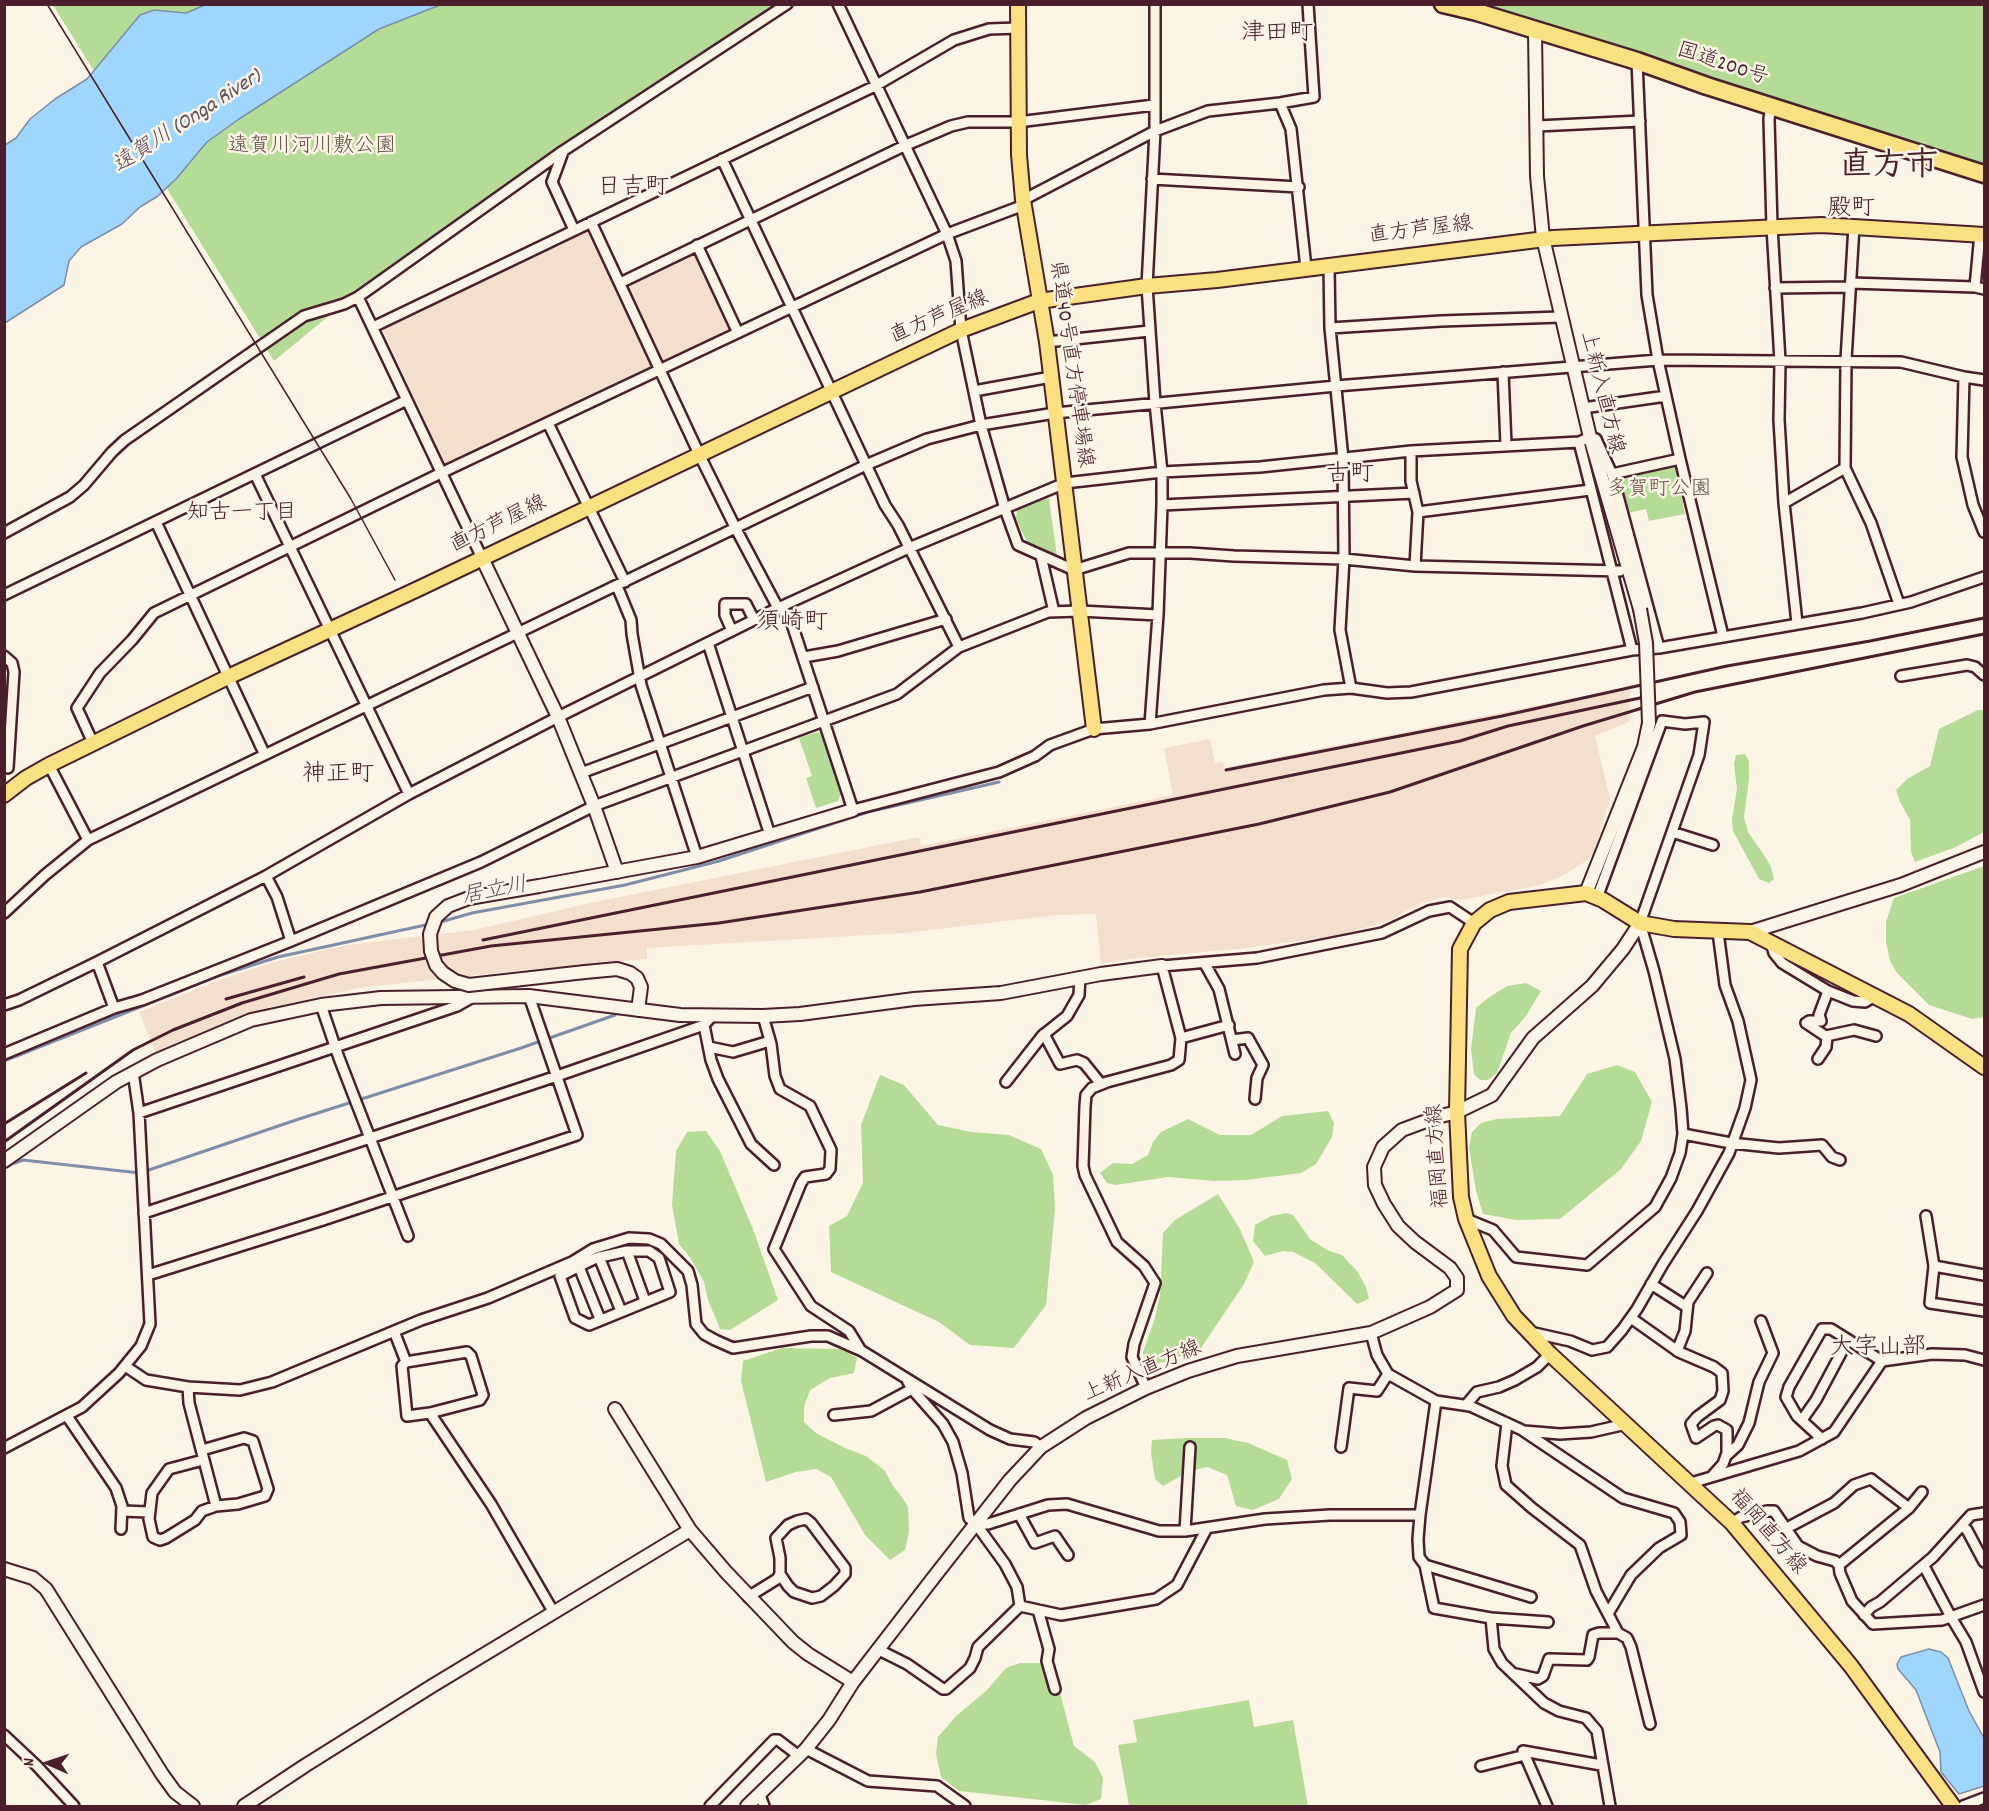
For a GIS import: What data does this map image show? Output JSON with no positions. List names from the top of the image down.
{
  "streets": {
    "highway": ["国道200号"],
    "main road": ["直方芦屋線", "県道40号直方停車場線", "福岡直方線"],
    "street": ["上新入直方線"]
  },
  "crossings": [
    ["国道200号", "上新入直方線"],
    ["直方芦屋線", "県道40号直方停車場線"],
    ["直方芦屋線", "上新入直方線"],
    ["上新入直方線", "福岡直方線"]
  ],
  "districts": [
    "津田町",
    "直方市",
    "日吉町",
    "殿町",
    "古町",
    "知古一丁目",
    "須崎町",
    "神正町",
    "大字山部"
  ],
  "water": ["遠賀川 (Onga River)", "居立川"],
  "parks": ["遠賀川河川敷公園", "多賀町公園"],
  "north": "left"
}
